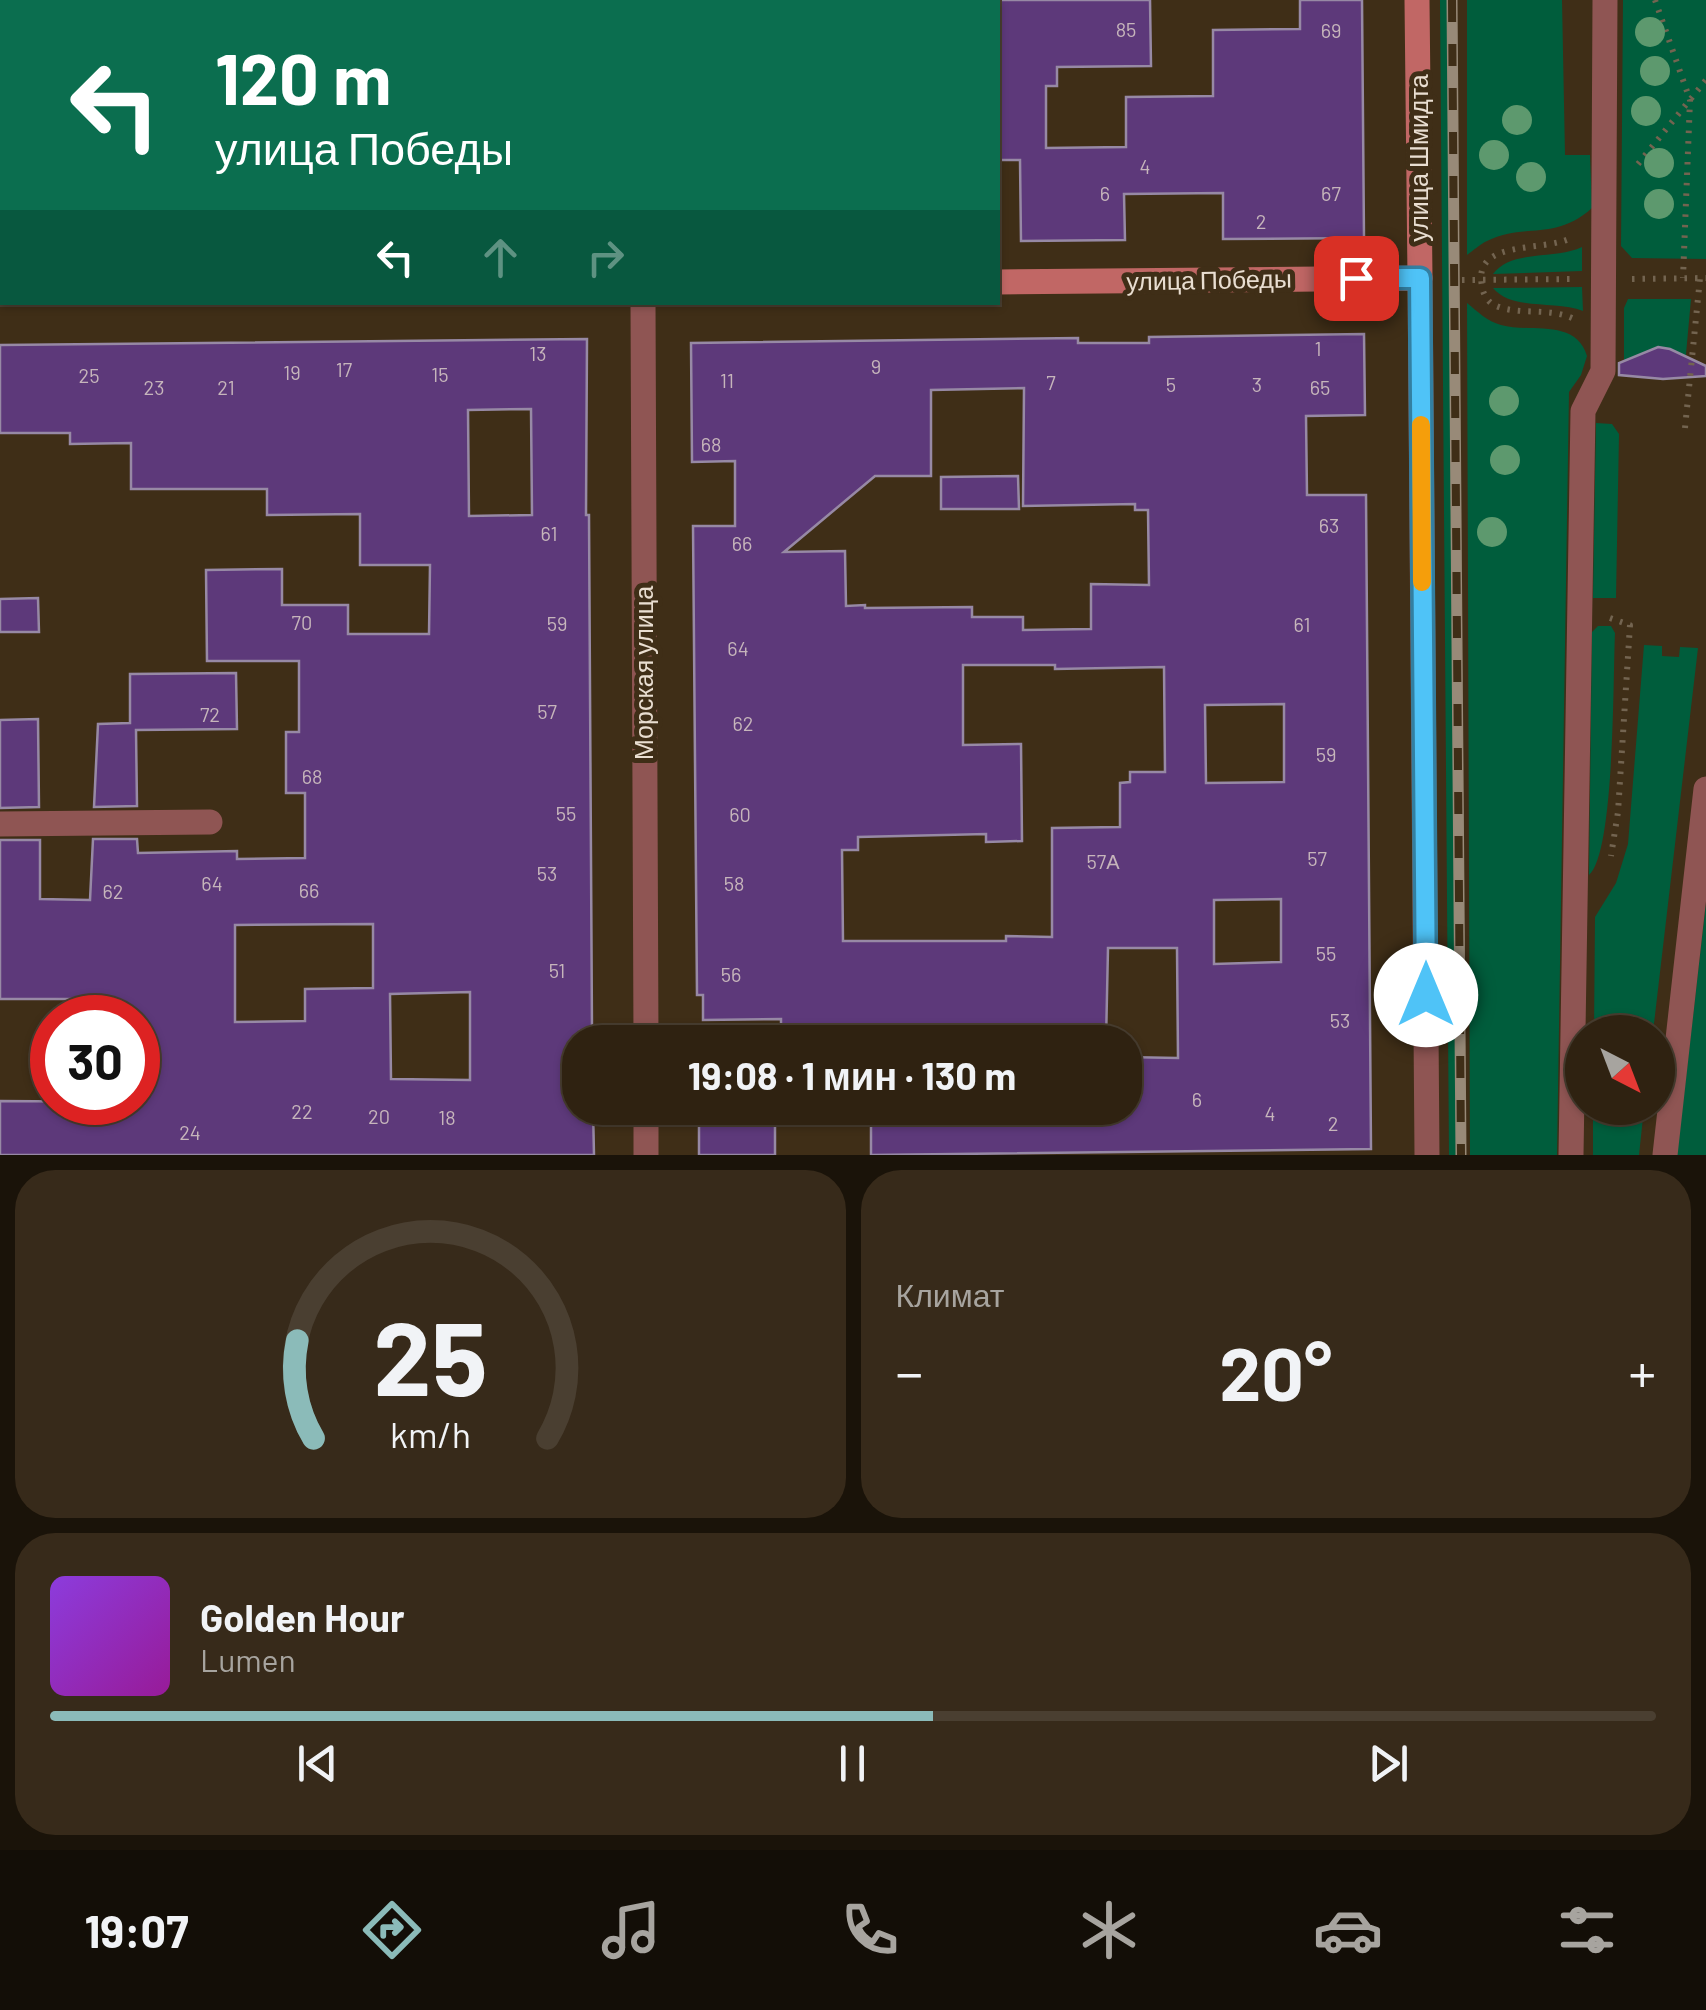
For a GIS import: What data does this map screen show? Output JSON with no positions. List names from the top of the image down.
{
  "streets": {
    "street": ["улица Шмидта", "улица Победы", "Морская улица"]
  },
  "crossings": [
    ["улица Шмидта", "улица Победы"]
  ],
  "house_numbers": [
    "85",
    "69",
    "4",
    "6",
    "67",
    "2",
    "1",
    "13",
    "9",
    "17",
    "19",
    "15",
    "25",
    "11",
    "7",
    "5",
    "3",
    "23",
    "21",
    "65",
    "68",
    "63",
    "61",
    "66",
    "70",
    "59",
    "61",
    "64",
    "57",
    "72",
    "62",
    "59",
    "68",
    "55",
    "60",
    "57",
    "57А",
    "53",
    "64",
    "58",
    "66",
    "62",
    "55",
    "51",
    "56",
    "53",
    "6",
    "22",
    "4",
    "20",
    "18",
    "2",
    "24"
  ],
  "north": "bottom right",
  "page": {
    "turn": ["120 m", "улица Победы"],
    "limit": "30",
    "trip": "19:08 · 1 мин · 130 m",
    "tile": "Климат",
    "heat": ["−", "20°", "+"],
    "song": ["Golden Hour", "Lumen"],
    "tabs": "19:07",
    "gauge": ["25", "km/h"]
  }
}
